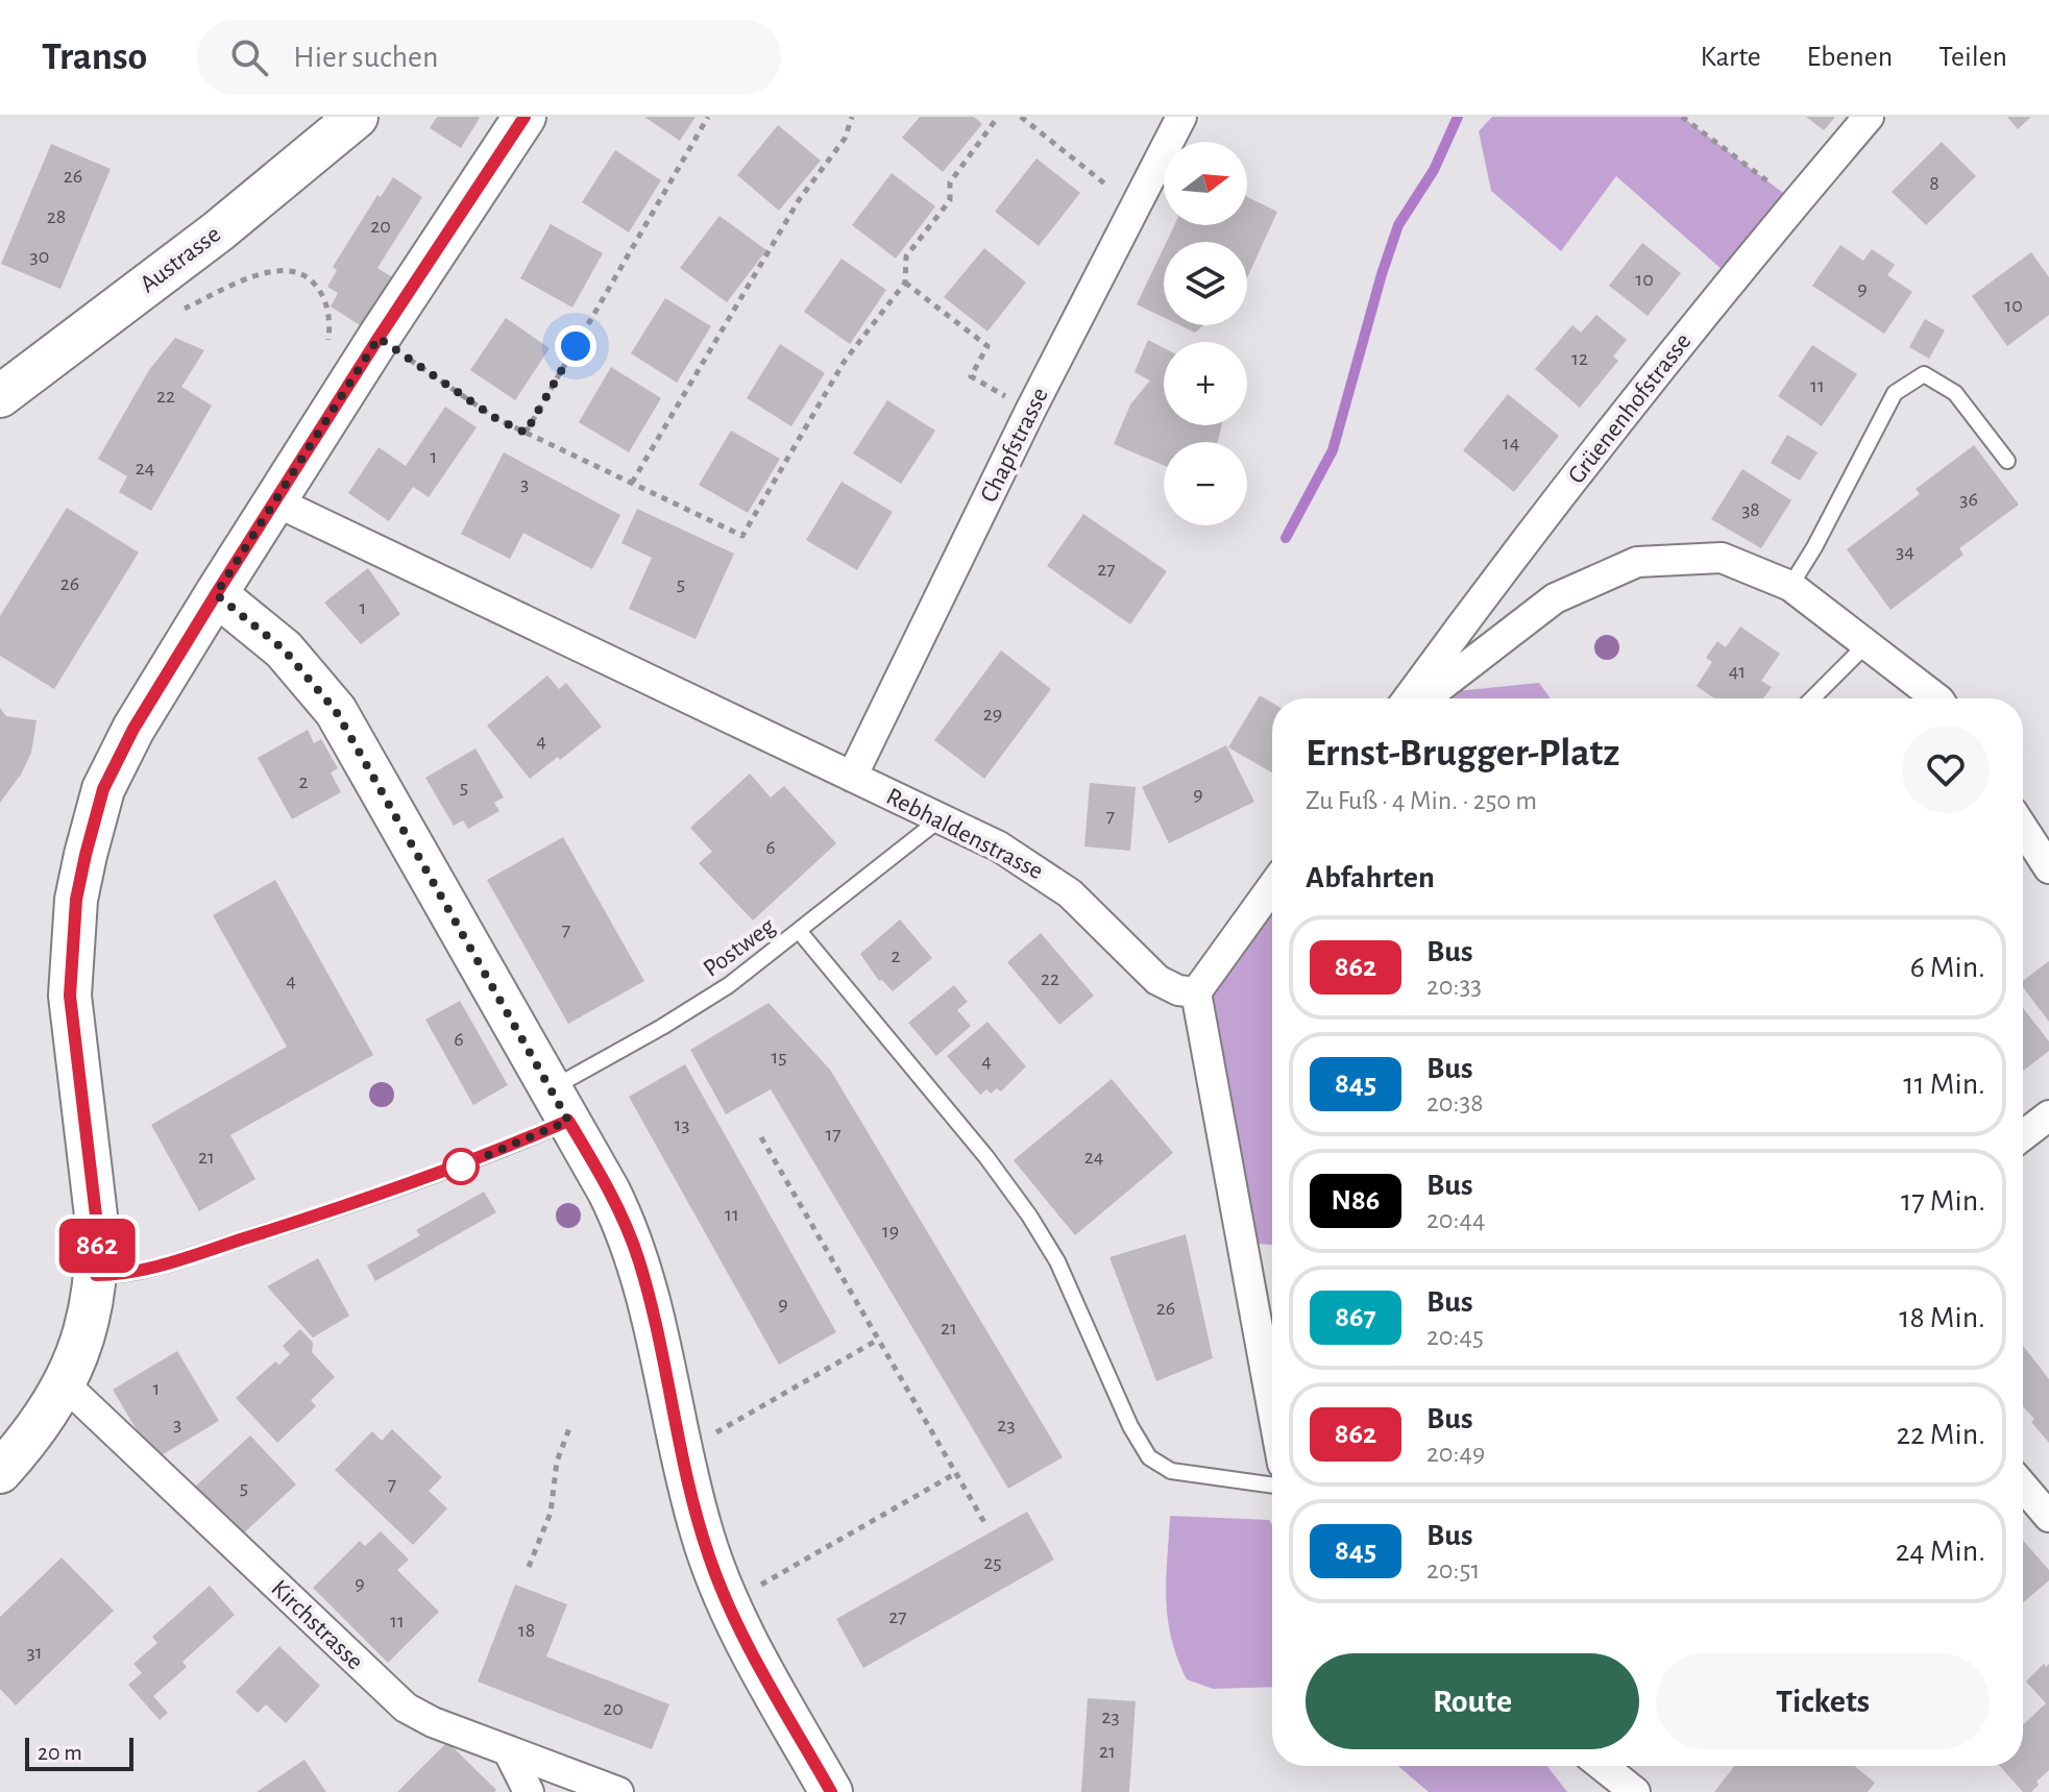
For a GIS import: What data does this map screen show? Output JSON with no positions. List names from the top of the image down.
{
  "streets": {
    "street": [
      "Austrasse",
      "Grüenenhofstrasse",
      "Chapfstrasse",
      "Rebhaldenstrasse",
      "Kirchstrasse"
    ],
    "lane": ["Postweg"]
  },
  "crossings": [
    ["Chapfstrasse", "Rebhaldenstrasse"],
    ["Rebhaldenstrasse", "Postweg"]
  ],
  "lines": ["bus line 862"],
  "house_numbers": [
    "26",
    "8",
    "28",
    "20",
    "30",
    "10",
    "9",
    "10",
    "12",
    "11",
    "22",
    "14",
    "1",
    "24",
    "3",
    "36",
    "38",
    "34",
    "27",
    "26",
    "5",
    "1",
    "41",
    "29",
    "4",
    "2",
    "5",
    "9",
    "7",
    "6",
    "7",
    "2",
    "22",
    "4",
    "6",
    "15",
    "4",
    "13",
    "17",
    "21",
    "24",
    "11",
    "19",
    "9",
    "26",
    "21",
    "1",
    "3",
    "23",
    "7",
    "5",
    "25",
    "9",
    "27",
    "11",
    "18",
    "31",
    "20",
    "23",
    "21"
  ],
  "scale_bar": "20 m",
  "north": "right",
  "page": {
    "header": "Transo",
    "search": "Hier suchen",
    "nav": ["Karte", "Ebenen", "Teilen"],
    "on_map": "862",
    "map_buttons": ["+", "−"],
    "heading": [
      ["Ernst-Brugger-Platz", "Zu Fuß · 4 Min. · 250 m"],
      "Abfahrten"
    ],
    "list": [
      {
        "mark": "862",
        "name": "Bus",
        "note": "20:33",
        "value": "6 Min."
      },
      {
        "mark": "845",
        "name": "Bus",
        "note": "20:38",
        "value": "11 Min."
      },
      {
        "mark": "N86",
        "name": "Bus",
        "note": "20:44",
        "value": "17 Min."
      },
      {
        "mark": "867",
        "name": "Bus",
        "note": "20:45",
        "value": "18 Min."
      },
      {
        "mark": "862",
        "name": "Bus",
        "note": "20:49",
        "value": "22 Min."
      },
      {
        "mark": "845",
        "name": "Bus",
        "note": "20:51",
        "value": "24 Min."
      }
    ],
    "buttons": ["Route", "Tickets"],
    "scale": "20 m"
  }
}
